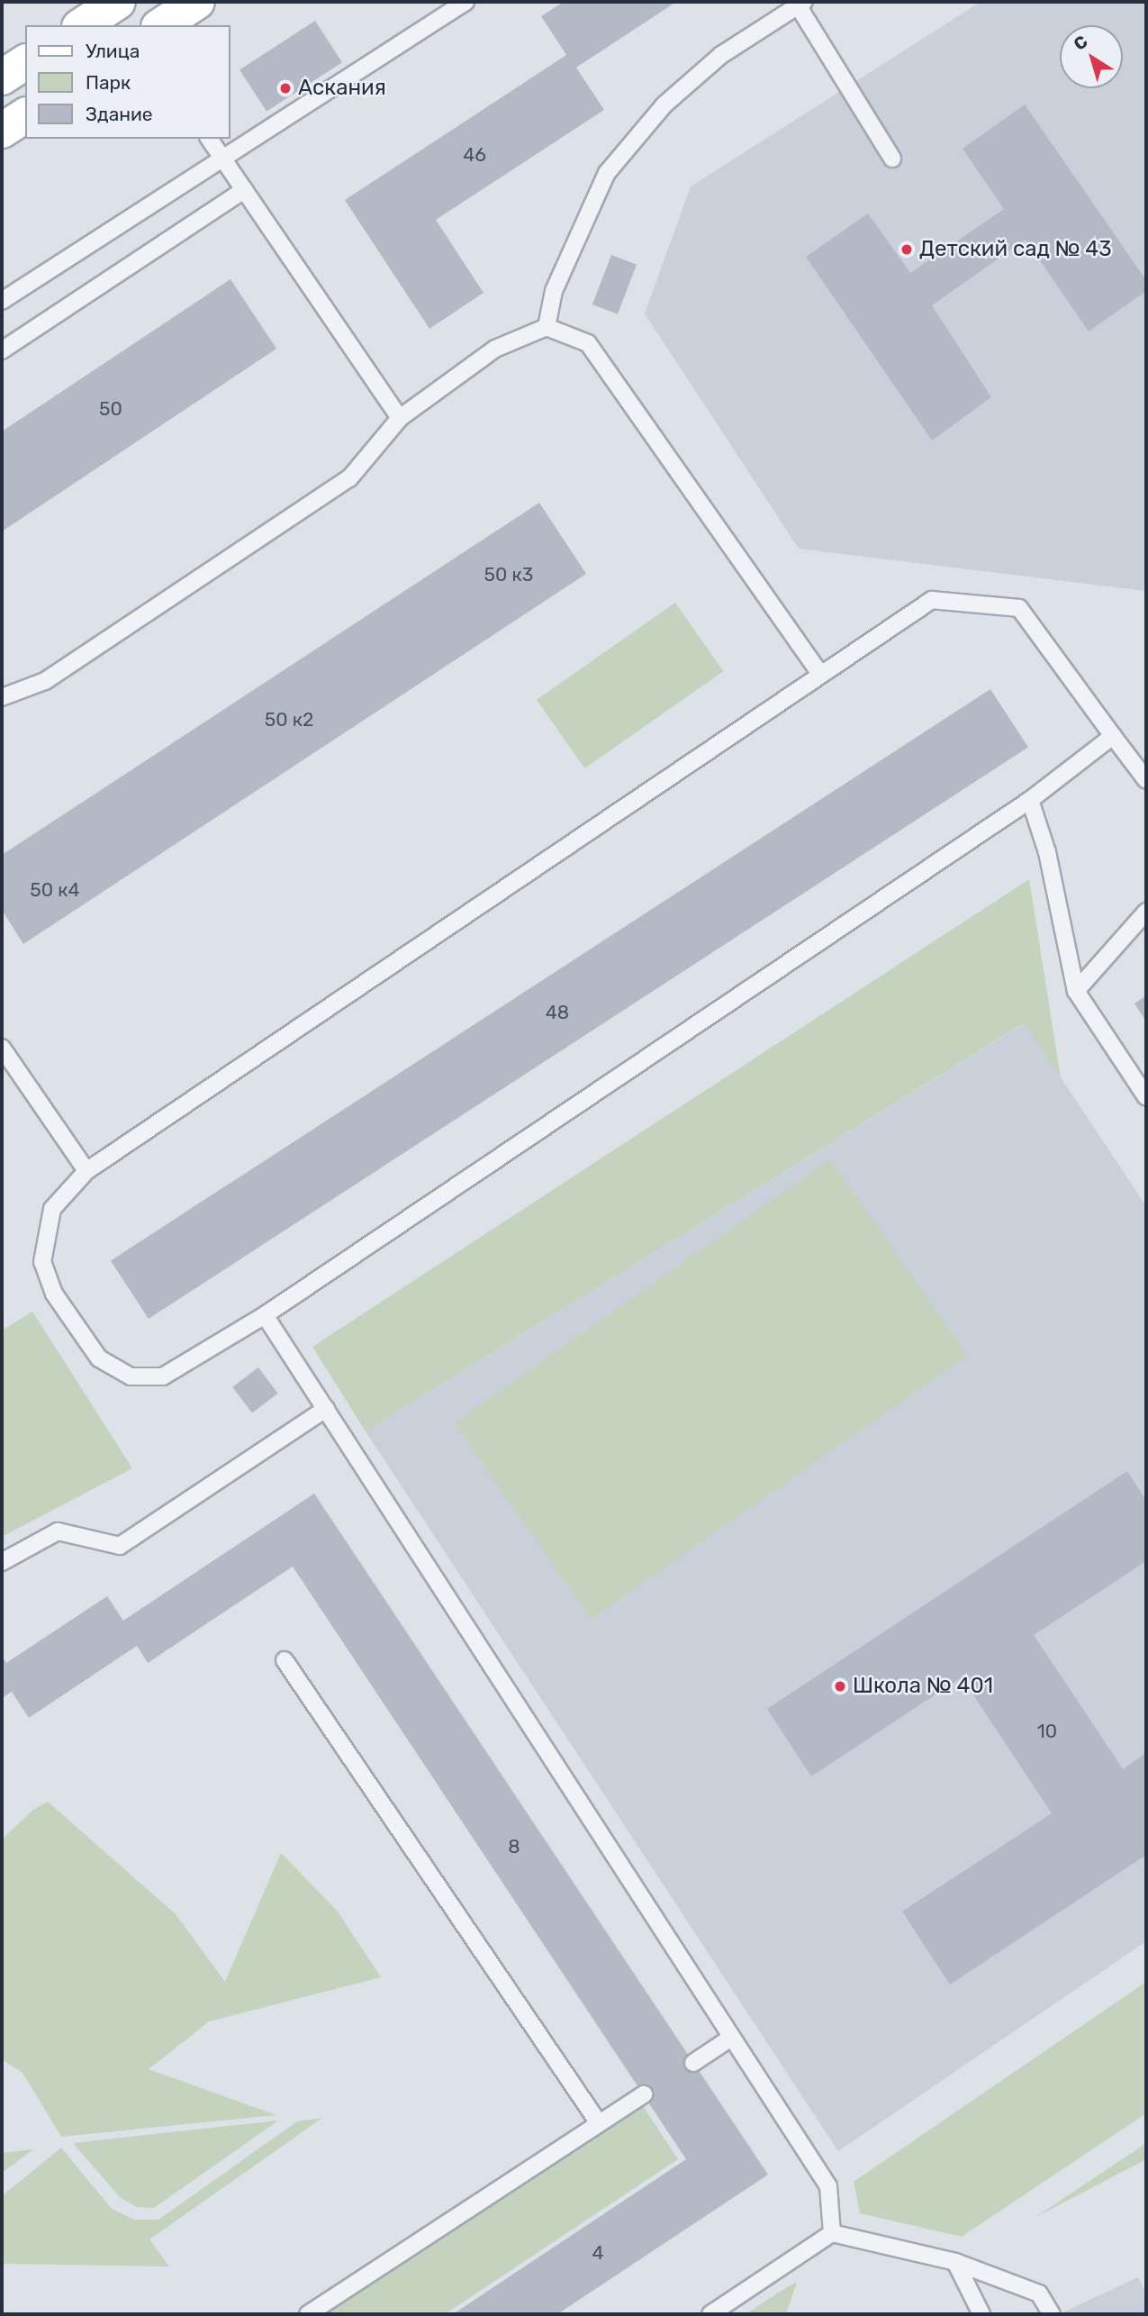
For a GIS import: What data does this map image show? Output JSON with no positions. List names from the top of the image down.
{
  "places": ["Аскания", "Детский сад № 43", "Школа № 401"],
  "house_numbers": [
    "46",
    "50",
    "50 к3",
    "50 к2",
    "50 к4",
    "48",
    "10",
    "8",
    "4"
  ],
  "legend": ["Улица", "Парк", "Здание"],
  "north": "top left"
}
